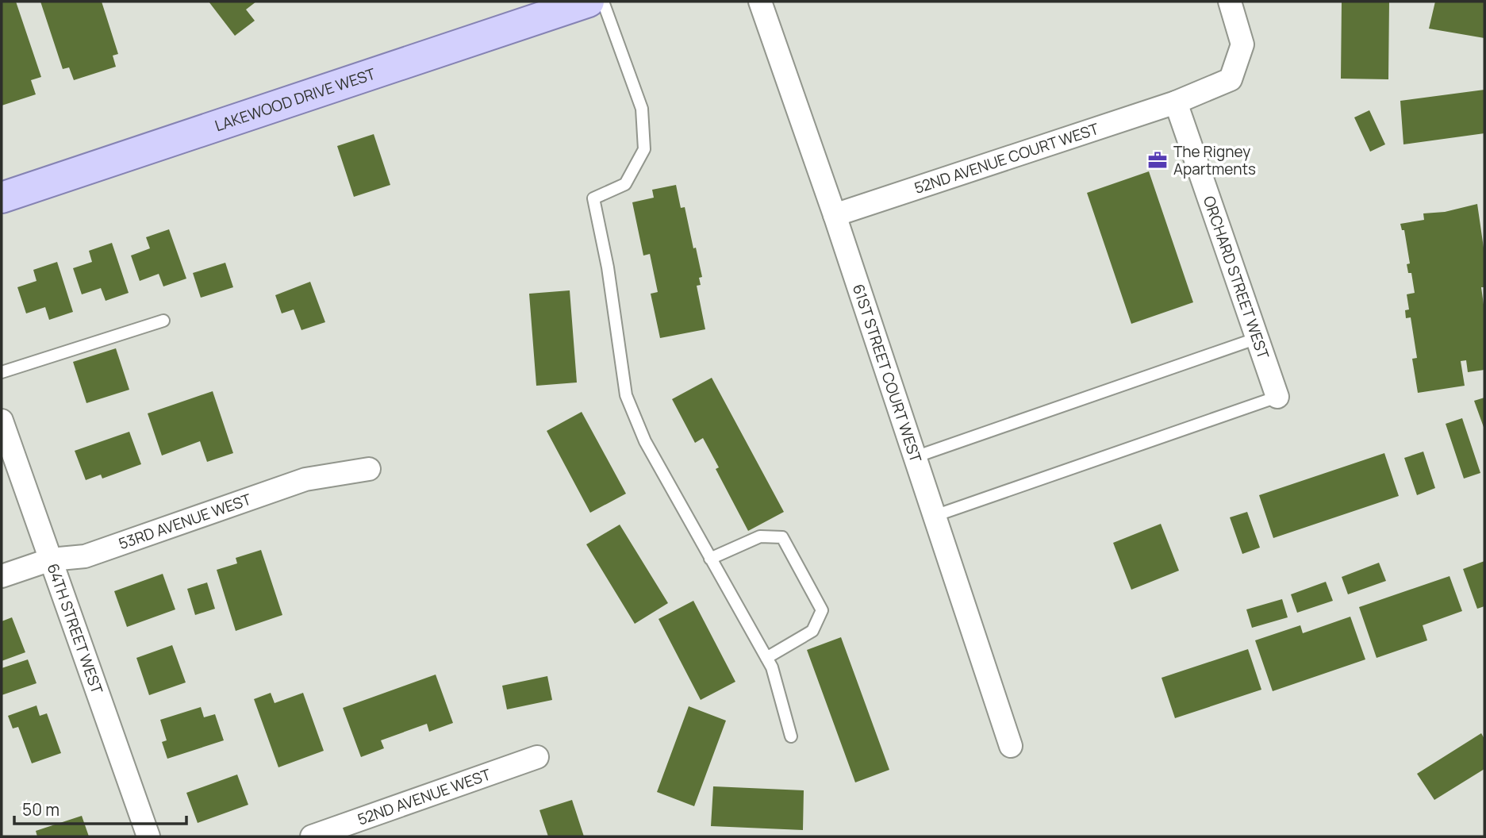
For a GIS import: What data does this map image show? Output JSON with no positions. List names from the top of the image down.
{
  "streets": {
    "main road": ["LAKEWOOD DRIVE WEST"],
    "street": [
      "52ND AVENUE COURT WEST",
      "ORCHARD STREET WEST",
      "61ST STREET COURT WEST",
      "53RD AVENUE WEST",
      "64TH STREET WEST",
      "52ND AVENUE WEST"
    ]
  },
  "crossings": [
    ["52ND AVENUE COURT WEST", "ORCHARD STREET WEST"],
    ["52ND AVENUE COURT WEST", "61ST STREET COURT WEST"],
    ["53RD AVENUE WEST", "64TH STREET WEST"]
  ],
  "places": {
    "office": ["The Rigney Apartments"]
  },
  "scale_bar": "50 m"
}
